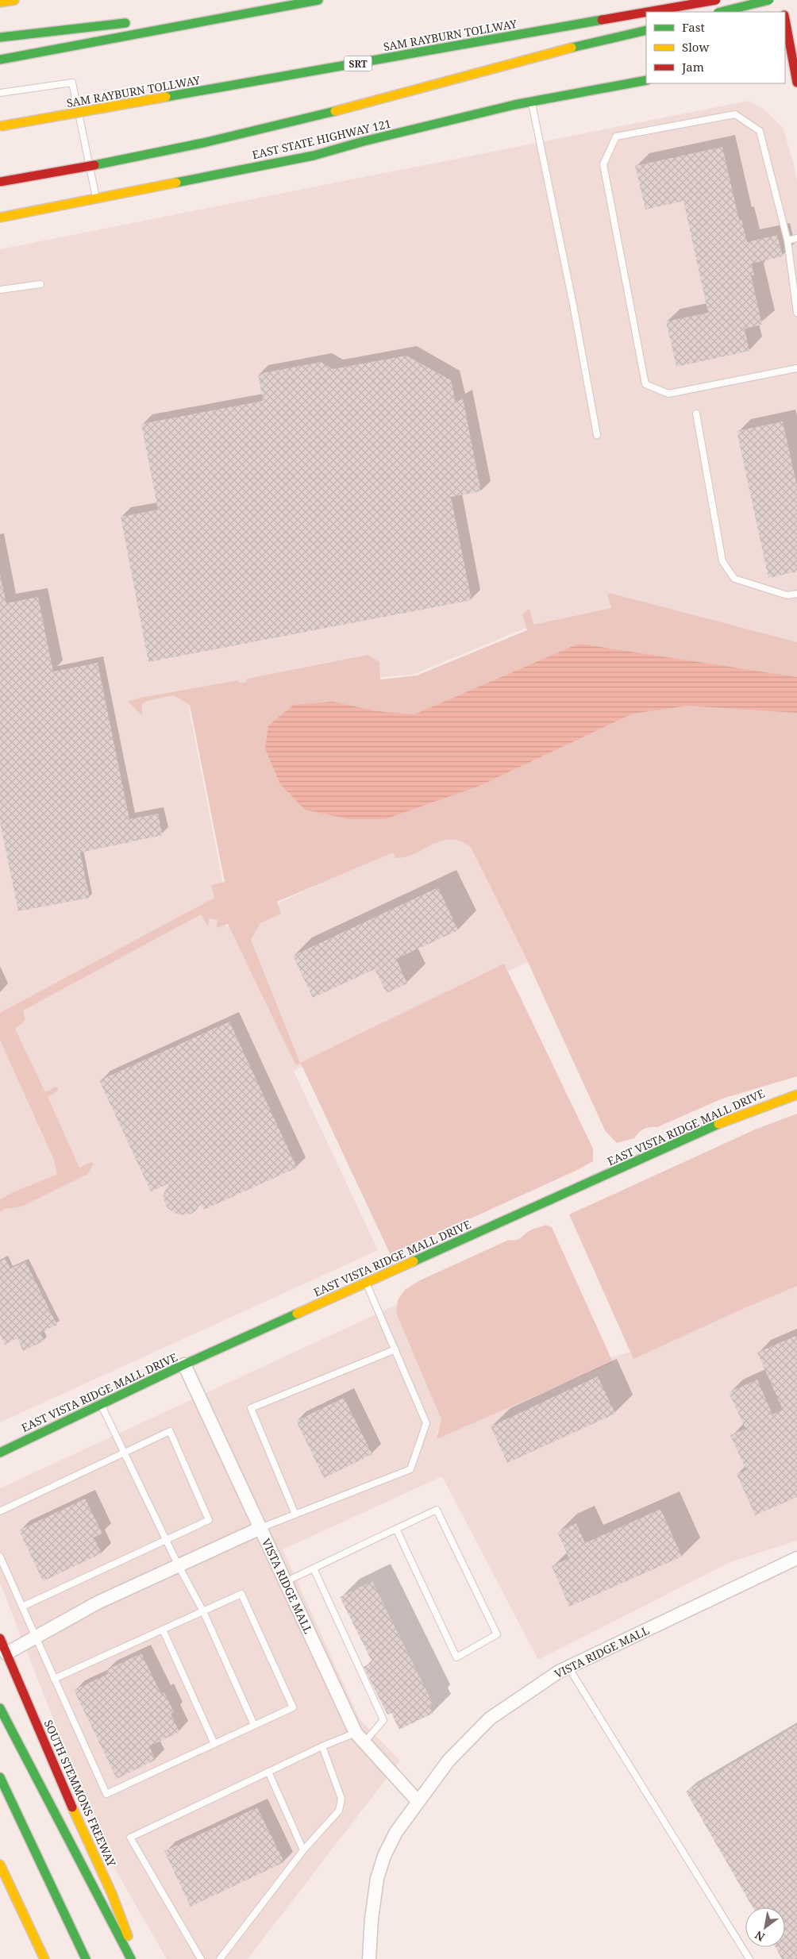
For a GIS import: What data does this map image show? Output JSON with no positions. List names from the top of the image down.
{
  "streets": {
    "main road": [
      "SAM RAYBURN TOLLWAY",
      "SRT",
      "EAST STATE HIGHWAY 121",
      "EAST VISTA RIDGE MALL DRIVE",
      "SOUTH STEMMONS FREEWAY"
    ],
    "street": ["VISTA RIDGE MALL"]
  },
  "crossings": [
    ["EAST VISTA RIDGE MALL DRIVE", "VISTA RIDGE MALL"],
    ["VISTA RIDGE MALL", "SOUTH STEMMONS FREEWAY"]
  ],
  "legend": ["Fast", "Slow", "Jam"],
  "north": "bottom left"
}
